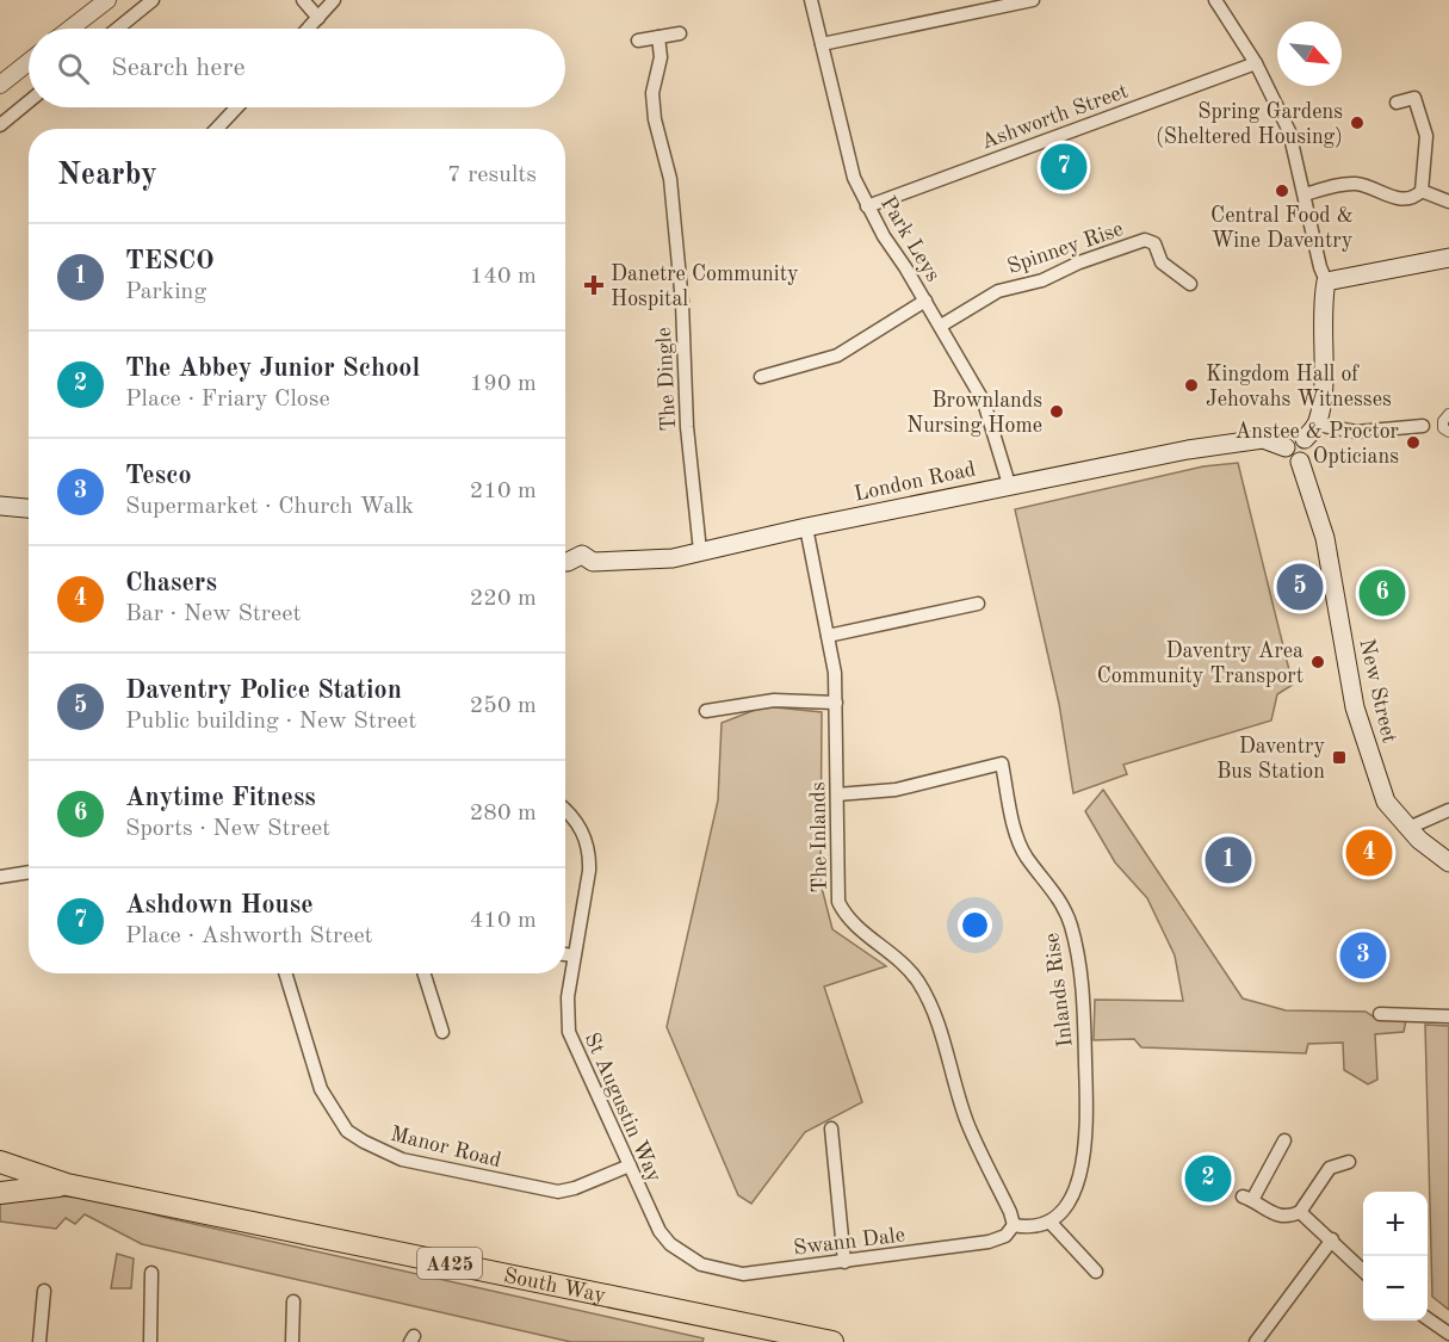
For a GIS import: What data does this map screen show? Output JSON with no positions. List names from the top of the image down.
{
  "streets": {
    "main road": [
      "London Road",
      "New Street",
      "A425",
      "South Way"
    ],
    "street": [
      "Ashworth Street",
      "Park Leys",
      "Spinney Rise",
      "The Dingle",
      "The Inlands",
      "Inlands Rise",
      "St Augustin Way",
      "Manor Road",
      "Swann Dale"
    ]
  },
  "crossings": [
    ["Ashworth Street", "Park Leys"],
    ["Park Leys", "Spinney Rise"],
    ["Park Leys", "London Road"],
    ["The Dingle", "London Road"],
    ["London Road", "New Street"],
    ["London Road", "The Inlands"],
    ["The Inlands", "Inlands Rise"],
    ["The Inlands", "Swann Dale"],
    ["St Augustin Way", "Manor Road"],
    ["St Augustin Way", "Swann Dale"]
  ],
  "places": {
    "other": [
      "Spring Gardens (Sheltered Housing)",
      "Central Food & Wine Daventry",
      "Kingdom Hall of Jehovahs Witnesses",
      "Brownlands Nursing Home",
      "Anstee & Proctor Opticians",
      "Daventry Area Community Transport"
    ],
    "health": ["Danetre Community Hospital"],
    "transit": ["Daventry Bus Station"]
  },
  "north": "bottom right",
  "page": {
    "search": "Search here",
    "heading": ["Nearby", "7 results"],
    "pins": [
      "7",
      "5",
      "6",
      "4",
      "1",
      "3",
      "2"
    ],
    "list": [
      {
        "mark": "1",
        "name": "TESCO",
        "note": "Parking",
        "value": "140 m"
      },
      {
        "mark": "2",
        "name": "The Abbey Junior School",
        "note": "Place · Friary Close",
        "value": "190 m"
      },
      {
        "mark": "3",
        "name": "Tesco",
        "note": "Supermarket · Church Walk",
        "value": "210 m"
      },
      {
        "mark": "4",
        "name": "Chasers",
        "note": "Bar · New Street",
        "value": "220 m"
      },
      {
        "mark": "5",
        "name": "Daventry Police Station",
        "note": "Public building · New Street",
        "value": "250 m"
      },
      {
        "mark": "6",
        "name": "Anytime Fitness",
        "note": "Sports · New Street",
        "value": "280 m"
      },
      {
        "mark": "7",
        "name": "Ashdown House",
        "note": "Place · Ashworth Street",
        "value": "410 m"
      }
    ],
    "map_buttons": ["+", "−"]
  }
}
